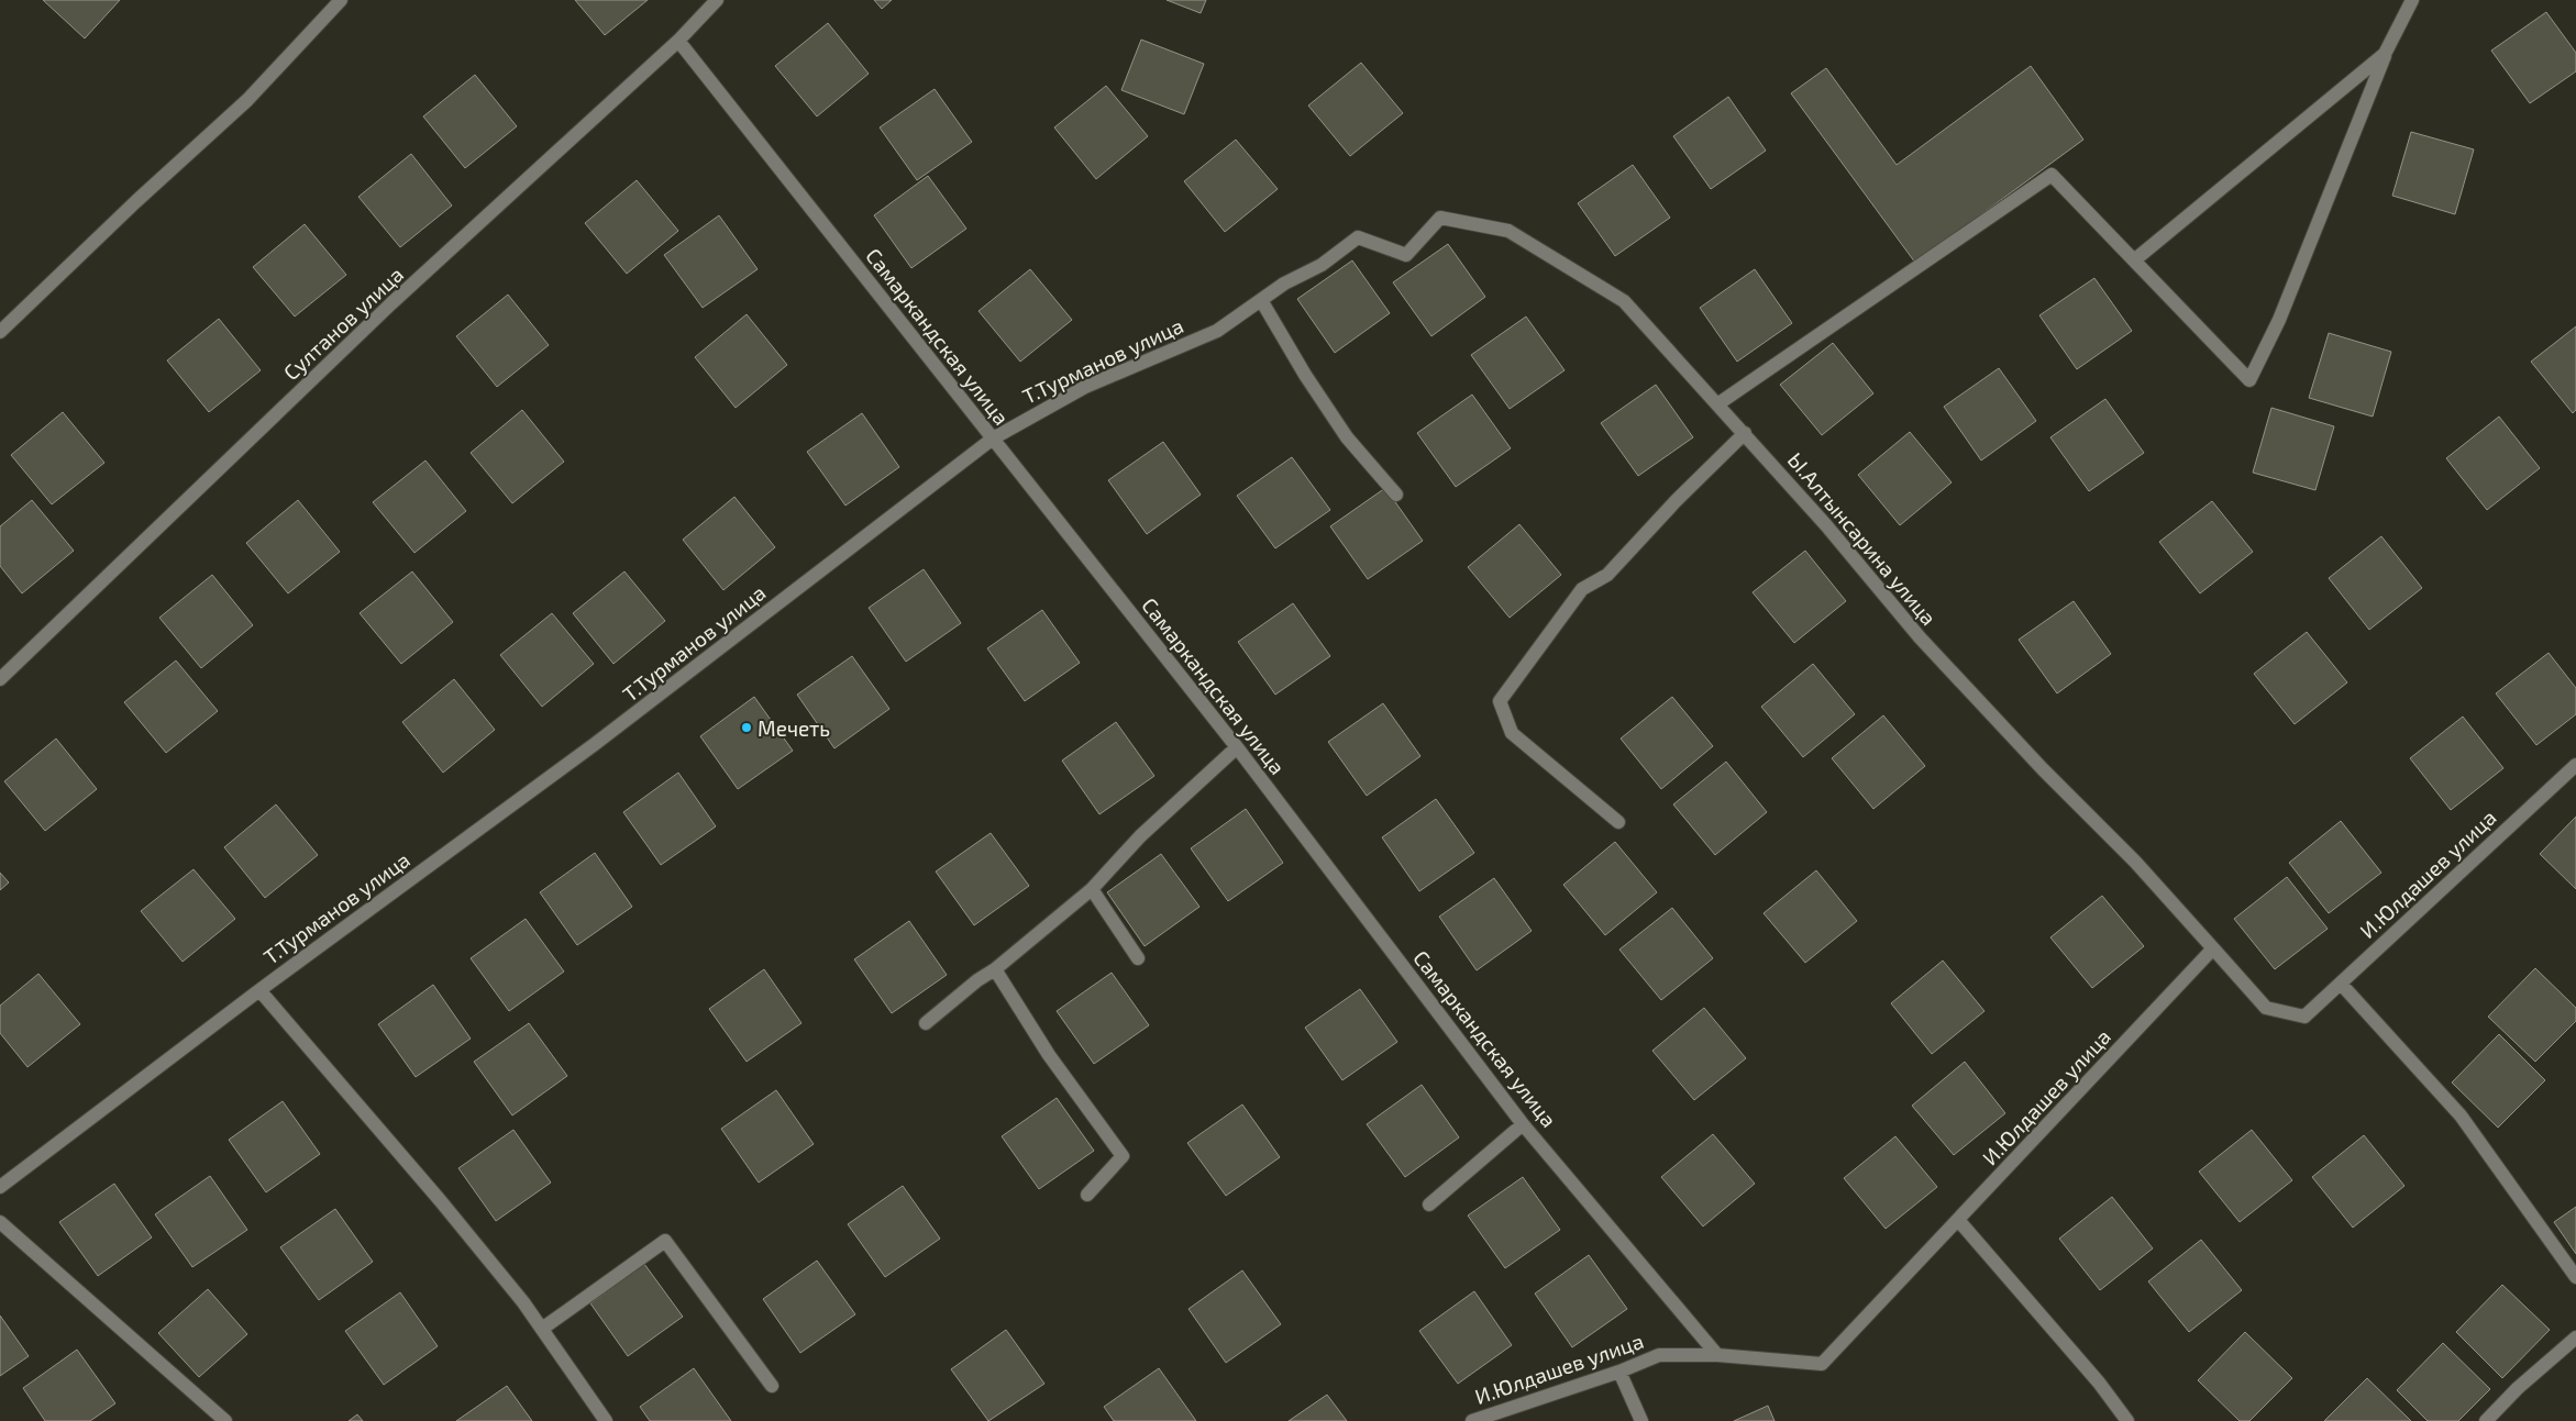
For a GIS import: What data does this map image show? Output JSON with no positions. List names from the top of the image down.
{
  "streets": {
    "street": [
      "Султанов улица",
      "Самаркандская улица",
      "Т.Турманов улица",
      "Ы.Алтынсарина улица",
      "И.Юлдашев улица"
    ]
  },
  "crossings": [
    ["Султанов улица", "Самаркандская улица"],
    ["Самаркандская улица", "Т.Турманов улица"],
    ["Самаркандская улица", "И.Юлдашев улица"],
    ["Т.Турманов улица", "Ы.Алтынсарина улица"],
    ["Ы.Алтынсарина улица", "И.Юлдашев улица"]
  ],
  "places": ["Мечеть"]
}
